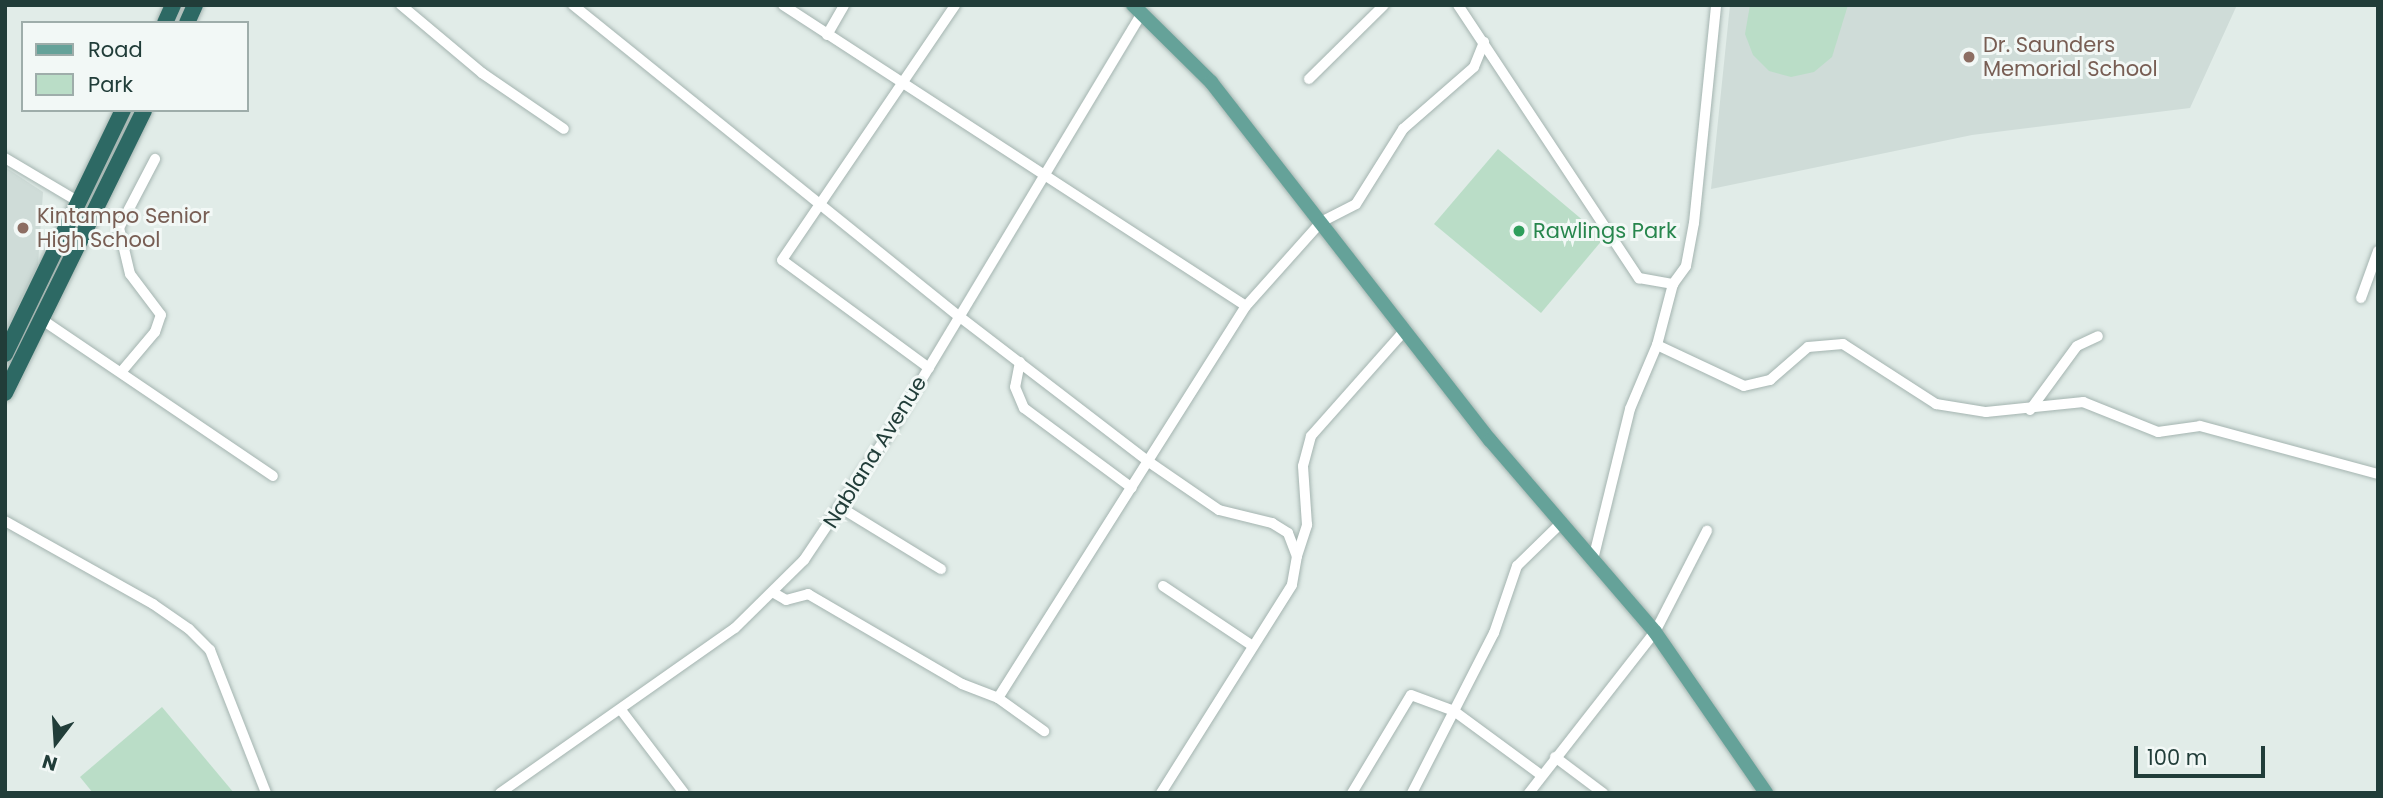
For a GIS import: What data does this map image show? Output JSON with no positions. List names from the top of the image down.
{
  "streets": {
    "street": ["Nablana Avenue"]
  },
  "places": ["Dr. Saunders Memorial School", "Kintampo Senior High School", "Rawlings Park"],
  "legend": ["Road", "Park"],
  "scale_bar": "100 m",
  "north": "bottom"
}
